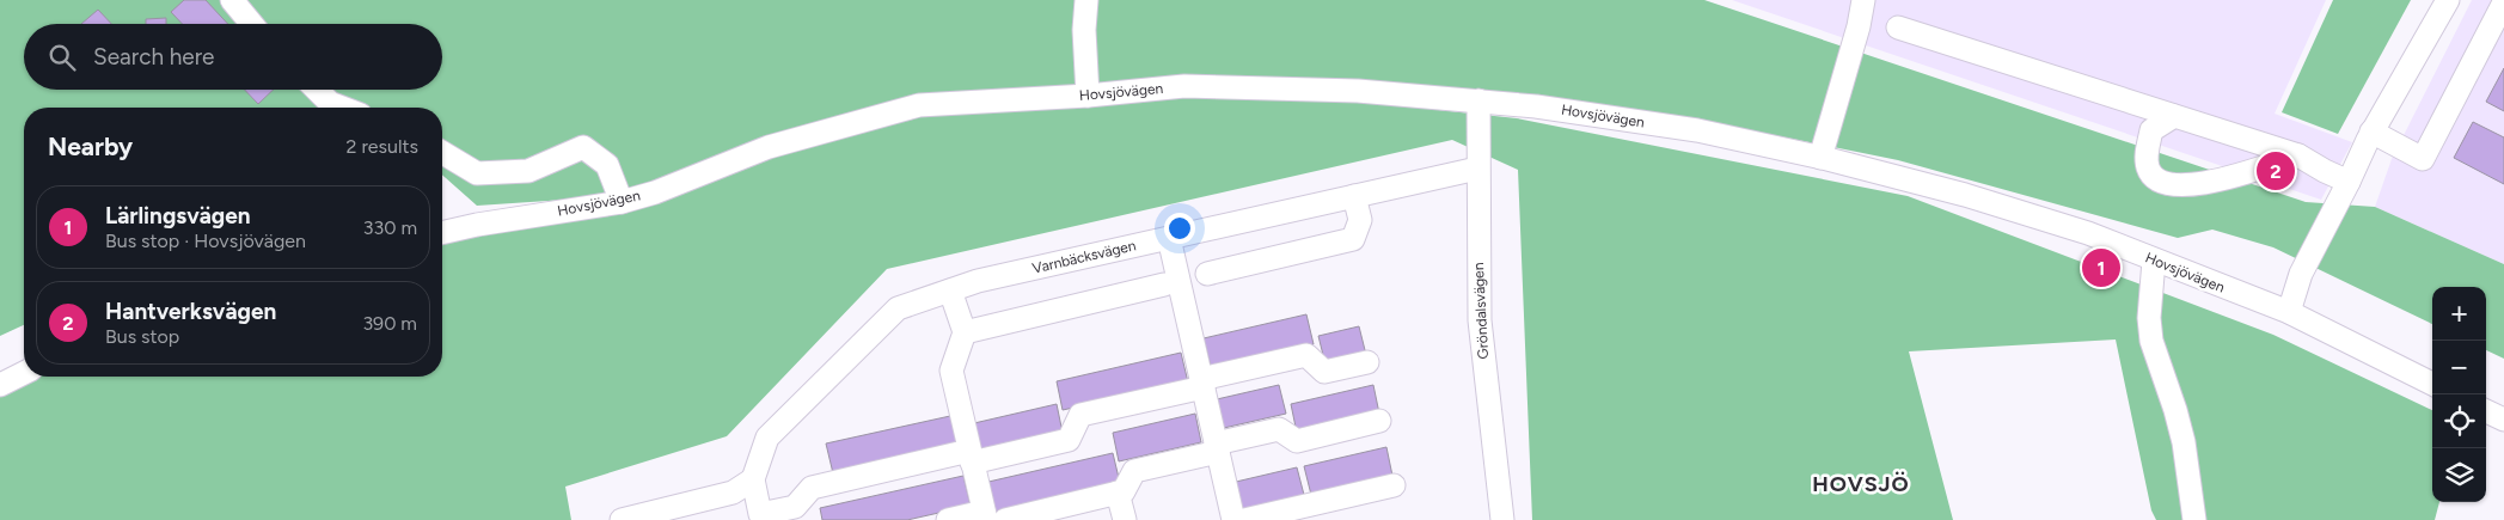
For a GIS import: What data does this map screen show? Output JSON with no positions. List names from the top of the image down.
{
  "streets": {
    "street": ["Hovsjövägen", "Varnbäcksvägen", "Gröndalsvägen"]
  },
  "crossings": [
    ["Hovsjövägen", "Gröndalsvägen"],
    ["Varnbäcksvägen", "Gröndalsvägen"]
  ],
  "districts": ["HOVSJÖ"],
  "page": {
    "search": "Search here",
    "heading": ["Nearby", "2 results"],
    "pins": ["2", "1"],
    "list": [
      {
        "mark": "1",
        "name": "Lärlingsvägen",
        "note": "Bus stop · Hovsjövägen",
        "value": "330 m"
      },
      {
        "mark": "2",
        "name": "Hantverksvägen",
        "note": "Bus stop",
        "value": "390 m"
      }
    ],
    "map_buttons": ["+", "−"]
  }
}
